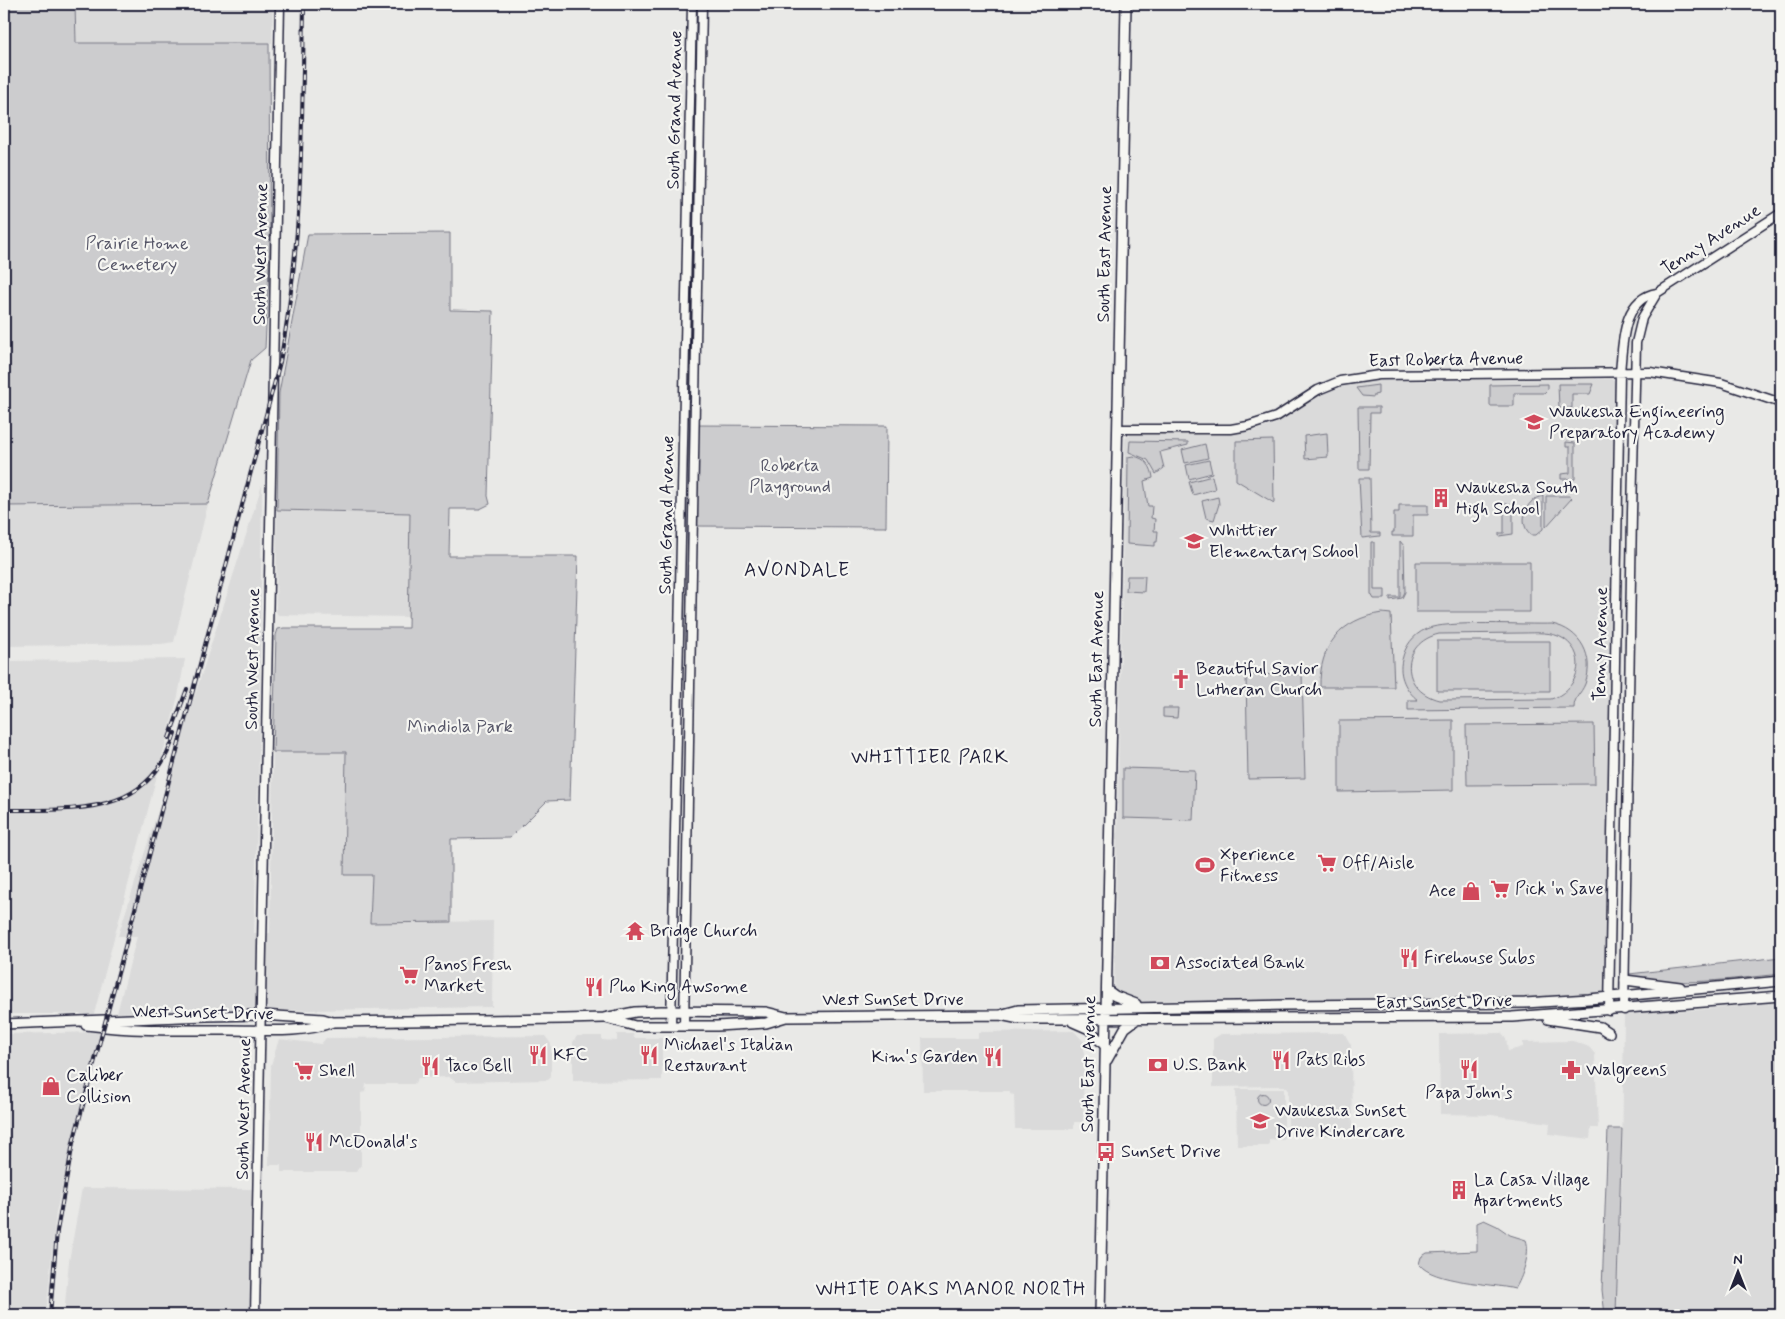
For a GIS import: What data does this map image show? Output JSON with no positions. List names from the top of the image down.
{
  "streets": {
    "main road": ["South East Avenue", "West Sunset Drive", "East Sunset Drive"],
    "street": [
      "South Grand Avenue",
      "Tenny Avenue",
      "South West Avenue",
      "East Roberta Avenue"
    ]
  },
  "crossings": [
    ["South Grand Avenue", "West Sunset Drive"],
    ["Tenny Avenue", "East Roberta Avenue"],
    ["Tenny Avenue", "East Sunset Drive"],
    ["South West Avenue", "West Sunset Drive"],
    ["South East Avenue", "East Roberta Avenue"],
    ["South East Avenue", "West Sunset Drive"],
    ["South East Avenue", "East Sunset Drive"],
    ["West Sunset Drive", "East Sunset Drive"]
  ],
  "districts": ["AVONDALE", "WHITTIER PARK", "WHITE OAKS MANOR NORTH"],
  "parks": ["Prairie Home Cemetery", "Roberta Playground", "Mindiola Park"],
  "places": {
    "school or university": ["Waukesha Engineering Preparatory Academy", "Whittier Elementary School", "Waukesha Sunset Drive Kindercare"],
    "building": ["Waukesha South High School", "La Casa Village Apartments"],
    "church": ["Beautiful Savior Lutheran Church"],
    "supermarket": [
      "Off/Aisle",
      "Pick 'n Save",
      "Panos Fresh Market",
      "Shell"
    ],
    "sports": ["Xperience Fitness"],
    "shop": ["Ace", "Caliber Collision"],
    "temple": ["Bridge Church"],
    "restaurant": [
      "Firehouse Subs",
      "Pho King Awsome",
      "KFC",
      "Michael's Italian Restaurant",
      "Kim's Garden",
      "Pats Ribs",
      "Taco Bell",
      "Papa John's",
      "McDonald's"
    ],
    "bank": ["Associated Bank", "U.S. Bank"],
    "pharmacy": ["Walgreens"],
    "bus stop": ["Sunset Drive"]
  },
  "north": "top"
}
